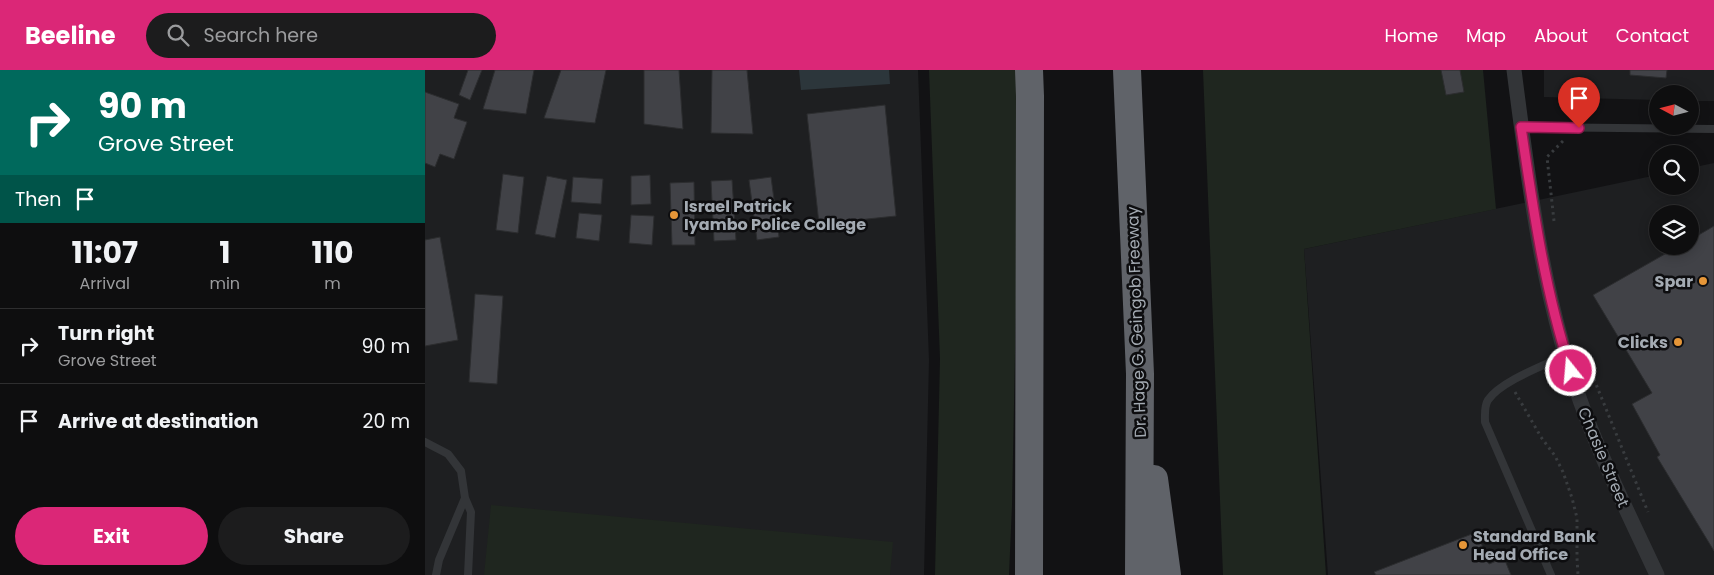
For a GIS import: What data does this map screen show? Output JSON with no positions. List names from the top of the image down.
{
  "streets": {
    "highway": ["Dr. Hage G. Geingob Freeway"],
    "street": ["Chasie Street"]
  },
  "places": [
    "Israel Patrick Iyambo Police College",
    "Spar",
    "Clicks",
    "Standard Bank Head Office"
  ],
  "north": "left",
  "page": {
    "header": "Beeline",
    "search": "Search here",
    "nav": [
      "Home",
      "Map",
      "About",
      "Contact"
    ],
    "turn": ["90 m", "Grove Street"],
    "then": "Then",
    "eta": [
      "11:07",
      "Arrival",
      "1",
      "min",
      "110",
      "m"
    ],
    "list": [
      {
        "name": "Turn right",
        "note": "Grove Street",
        "value": "90 m"
      },
      {
        "name": "Arrive at destination",
        "value": "20 m"
      }
    ],
    "buttons": ["Exit", "Share"]
  }
}
